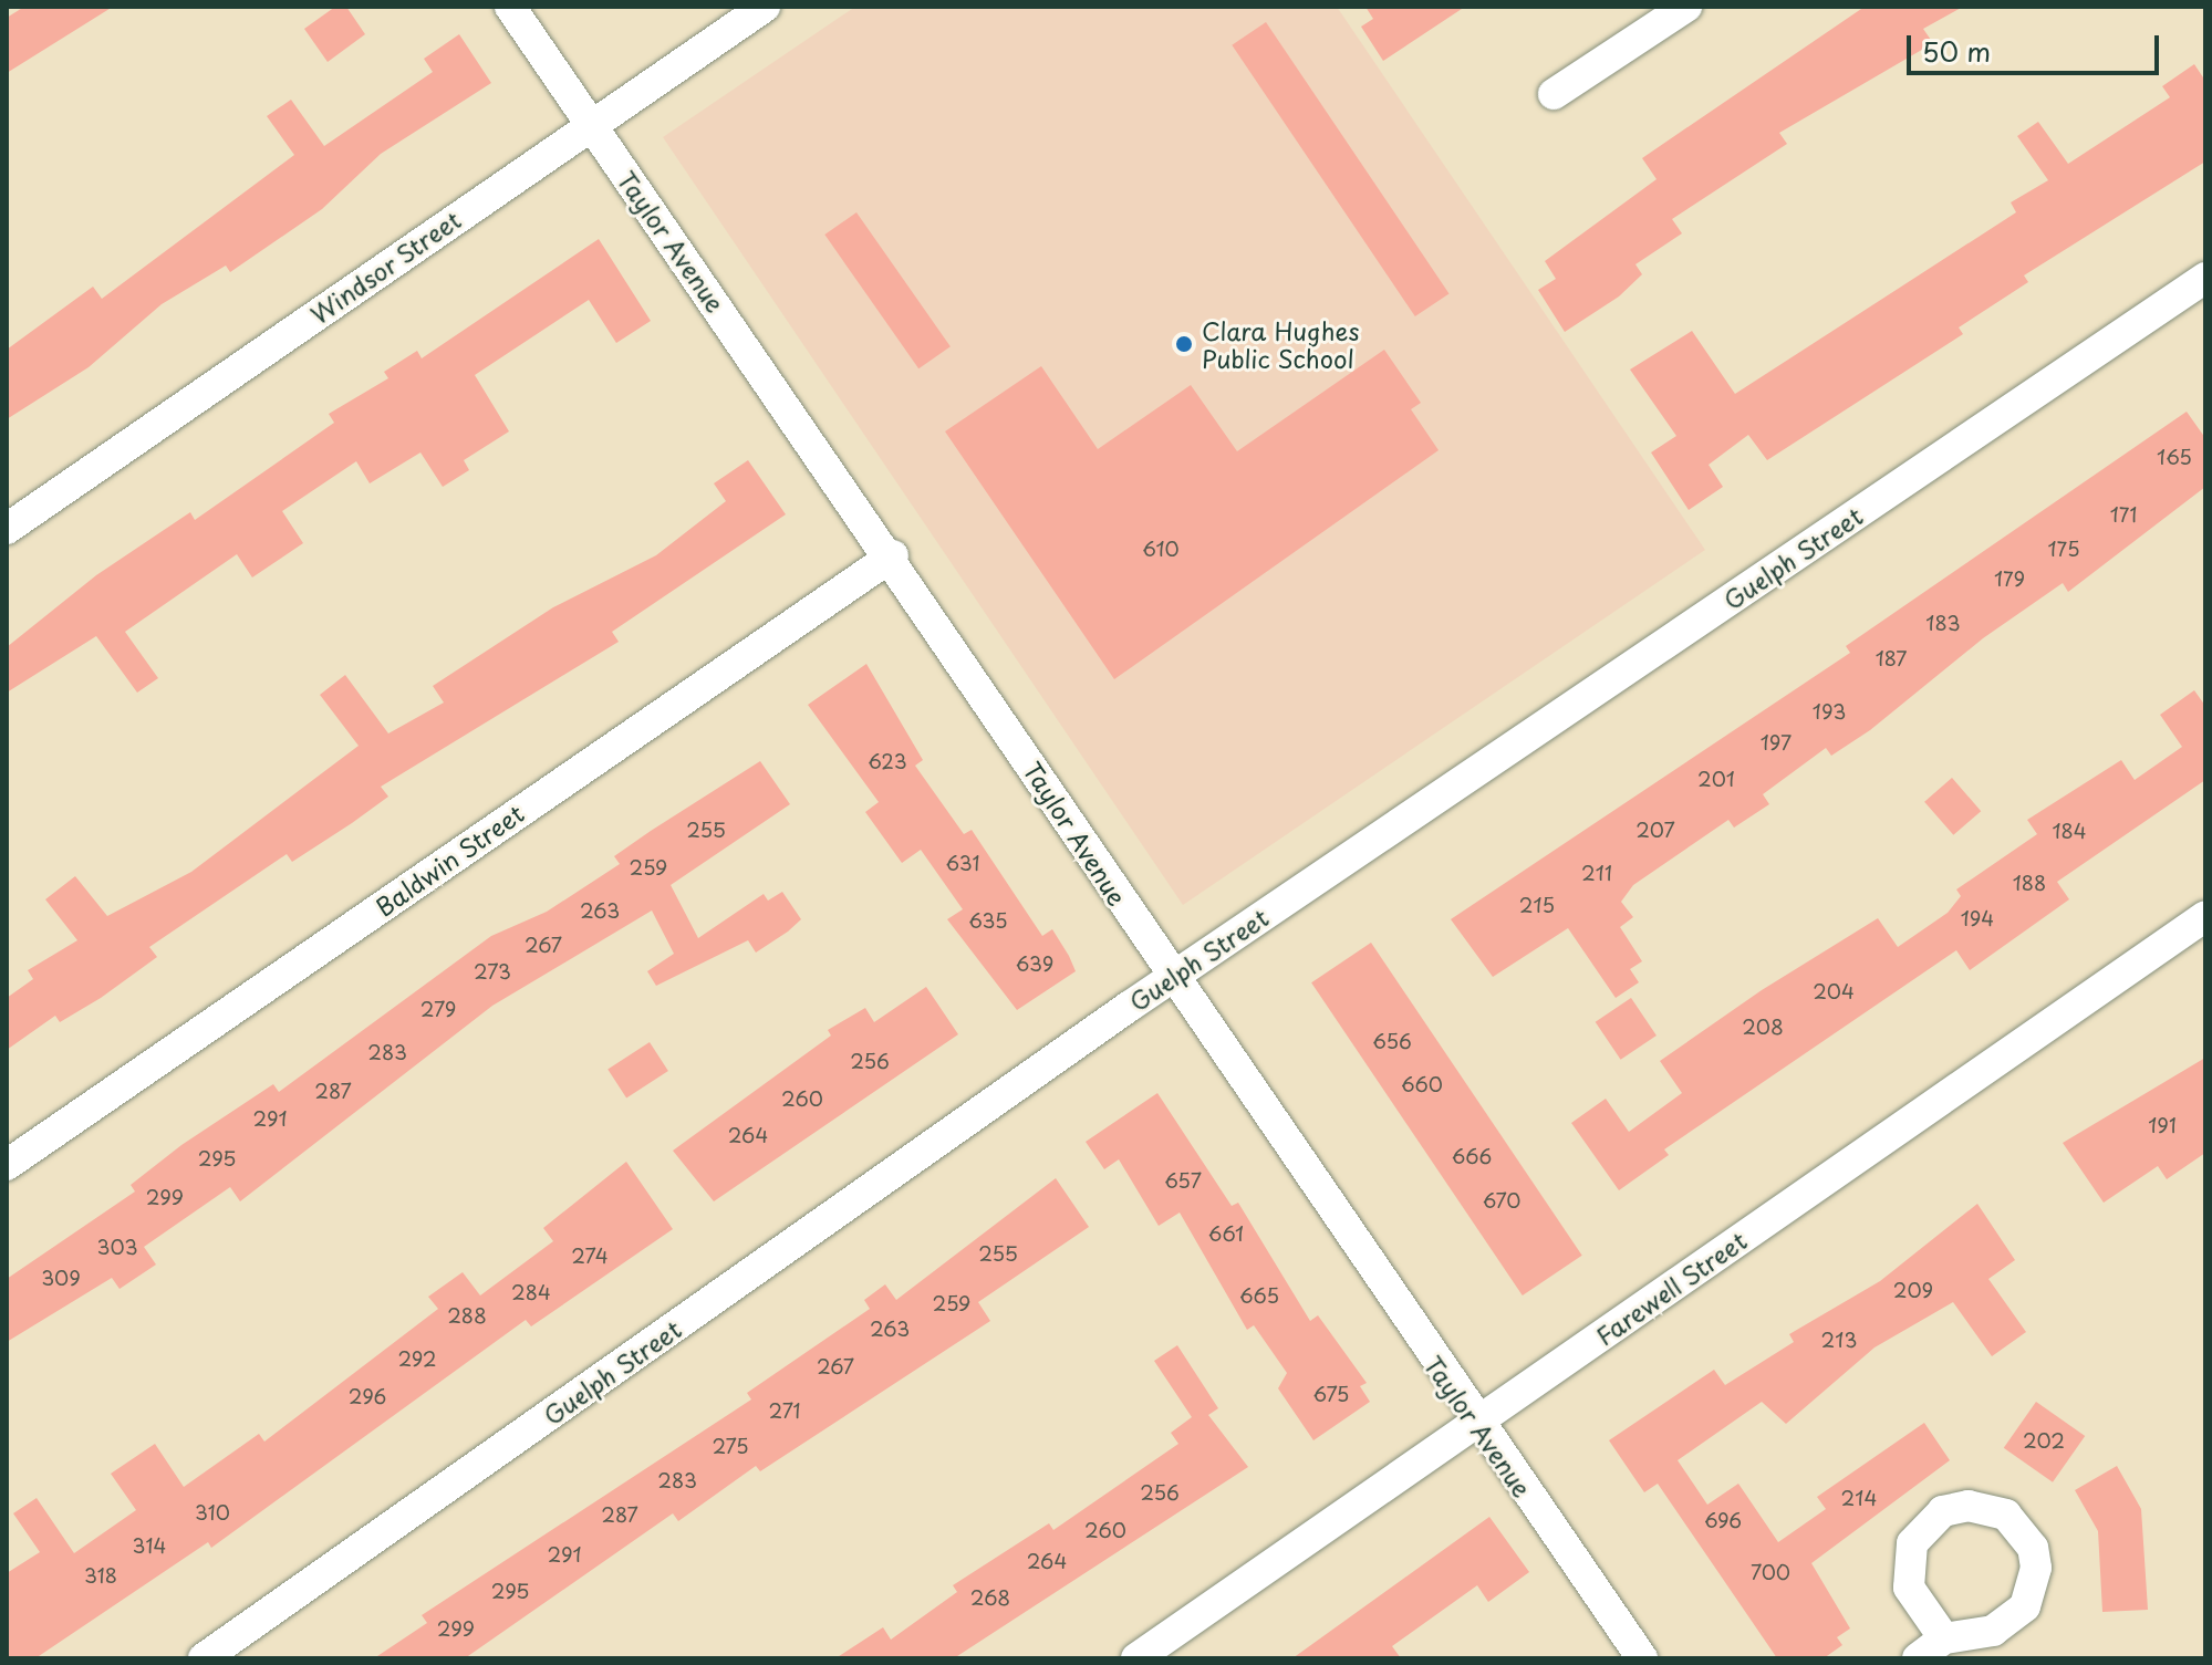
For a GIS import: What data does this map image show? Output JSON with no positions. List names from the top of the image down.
{
  "streets": {
    "street": [
      "Taylor Avenue",
      "Windsor Street",
      "Guelph Street",
      "Baldwin Street",
      "Farewell Street"
    ]
  },
  "crossings": [
    ["Taylor Avenue", "Windsor Street"],
    ["Taylor Avenue", "Guelph Street"],
    ["Taylor Avenue", "Baldwin Street"],
    ["Taylor Avenue", "Farewell Street"]
  ],
  "places": ["Clara Hughes Public School"],
  "house_numbers": [
    "165",
    "171",
    "610",
    "175",
    "179",
    "183",
    "187",
    "193",
    "197",
    "623",
    "201",
    "255",
    "207",
    "184",
    "631",
    "259",
    "211",
    "188",
    "215",
    "263",
    "194",
    "635",
    "267",
    "639",
    "273",
    "204",
    "279",
    "208",
    "656",
    "283",
    "256",
    "660",
    "287",
    "260",
    "291",
    "191",
    "264",
    "666",
    "295",
    "657",
    "299",
    "670",
    "661",
    "303",
    "255",
    "274",
    "309",
    "209",
    "284",
    "665",
    "259",
    "288",
    "263",
    "213",
    "292",
    "267",
    "675",
    "296",
    "271",
    "202",
    "275",
    "283",
    "256",
    "214",
    "310",
    "287",
    "696",
    "260",
    "314",
    "291",
    "264",
    "700",
    "318",
    "295",
    "268",
    "299"
  ],
  "scale_bar": "50 m"
}
